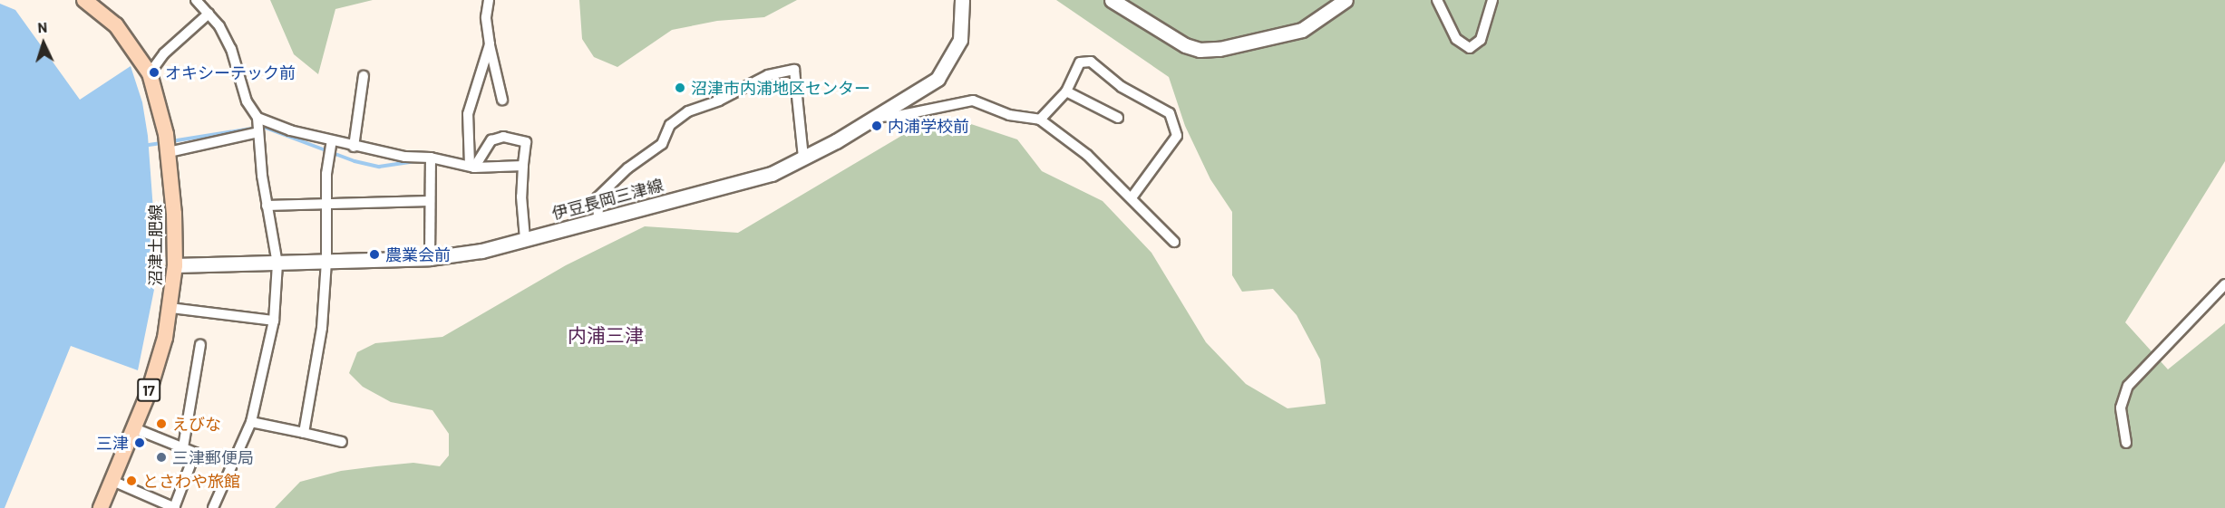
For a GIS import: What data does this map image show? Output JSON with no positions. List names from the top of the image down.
{
  "streets": {
    "main road": ["伊豆長岡三津線", "沼津土肥線", "17"]
  },
  "crossings": [
    ["伊豆長岡三津線", "沼津土肥線"]
  ],
  "districts": ["内浦三津"],
  "places": [
    "オキシーテック前",
    "沼津市内浦地区センター",
    "内浦学校前",
    "農業会前",
    "えびな",
    "三津",
    "三津郵便局",
    "とさわや旅館"
  ],
  "north": "top"
}
